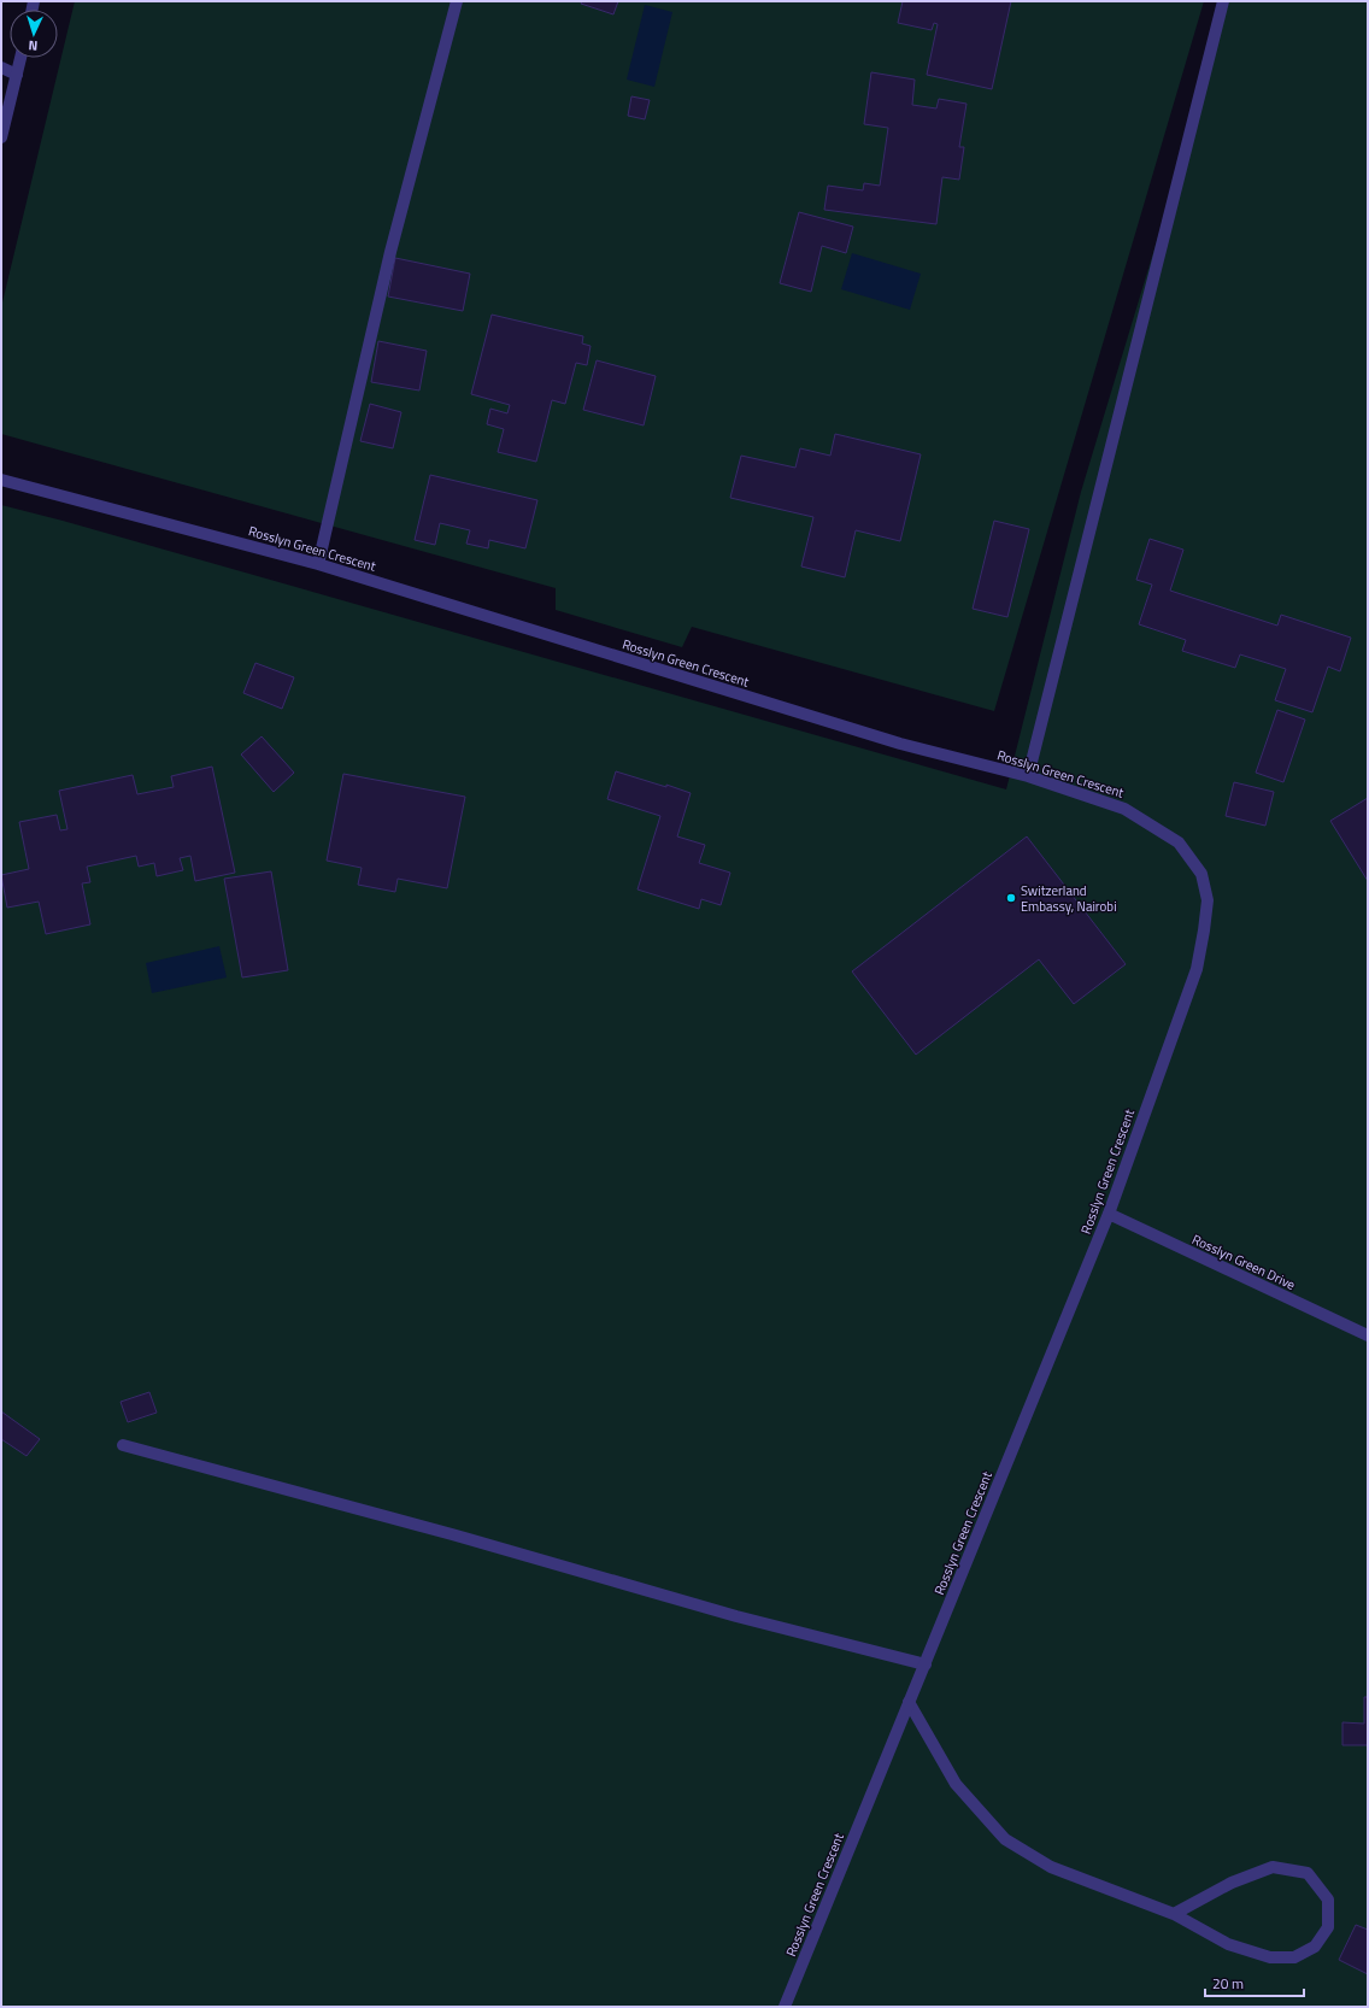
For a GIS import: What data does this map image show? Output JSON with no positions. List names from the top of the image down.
{
  "streets": {
    "street": ["Rosslyn Green Crescent", "Rosslyn Green Drive"]
  },
  "crossings": [
    ["Rosslyn Green Crescent", "Rosslyn Green Drive"]
  ],
  "places": ["Switzerland Embassy, Nairobi"],
  "scale_bar": "20 m",
  "north": "bottom"
}
